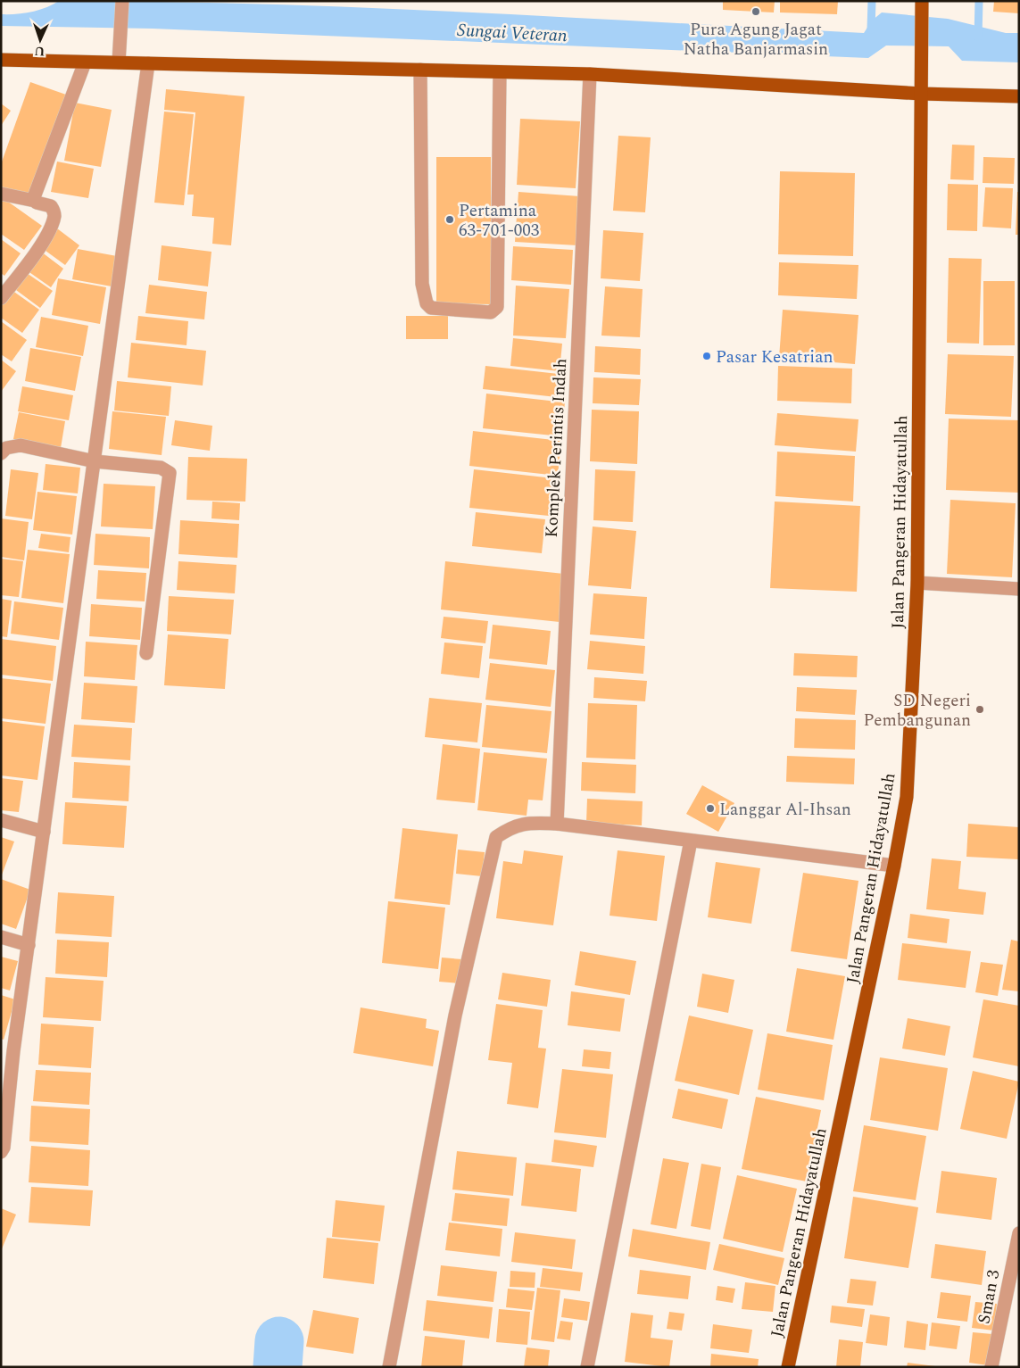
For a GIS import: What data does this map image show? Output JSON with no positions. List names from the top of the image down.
{
  "streets": {
    "main road": ["Jalan Pangeran Hidayatullah"],
    "street": ["Komplek Perintis Indah", "Sman 3"]
  },
  "water": ["Sungai Veteran"],
  "places": [
    "Pura Agung Jagat Natha Banjarmasin",
    "Pertamina 63-701-003",
    "Pasar Kesatrian",
    "SD Negeri Pembangunan",
    "Langgar Al-Ihsan"
  ],
  "north": "bottom"
}
